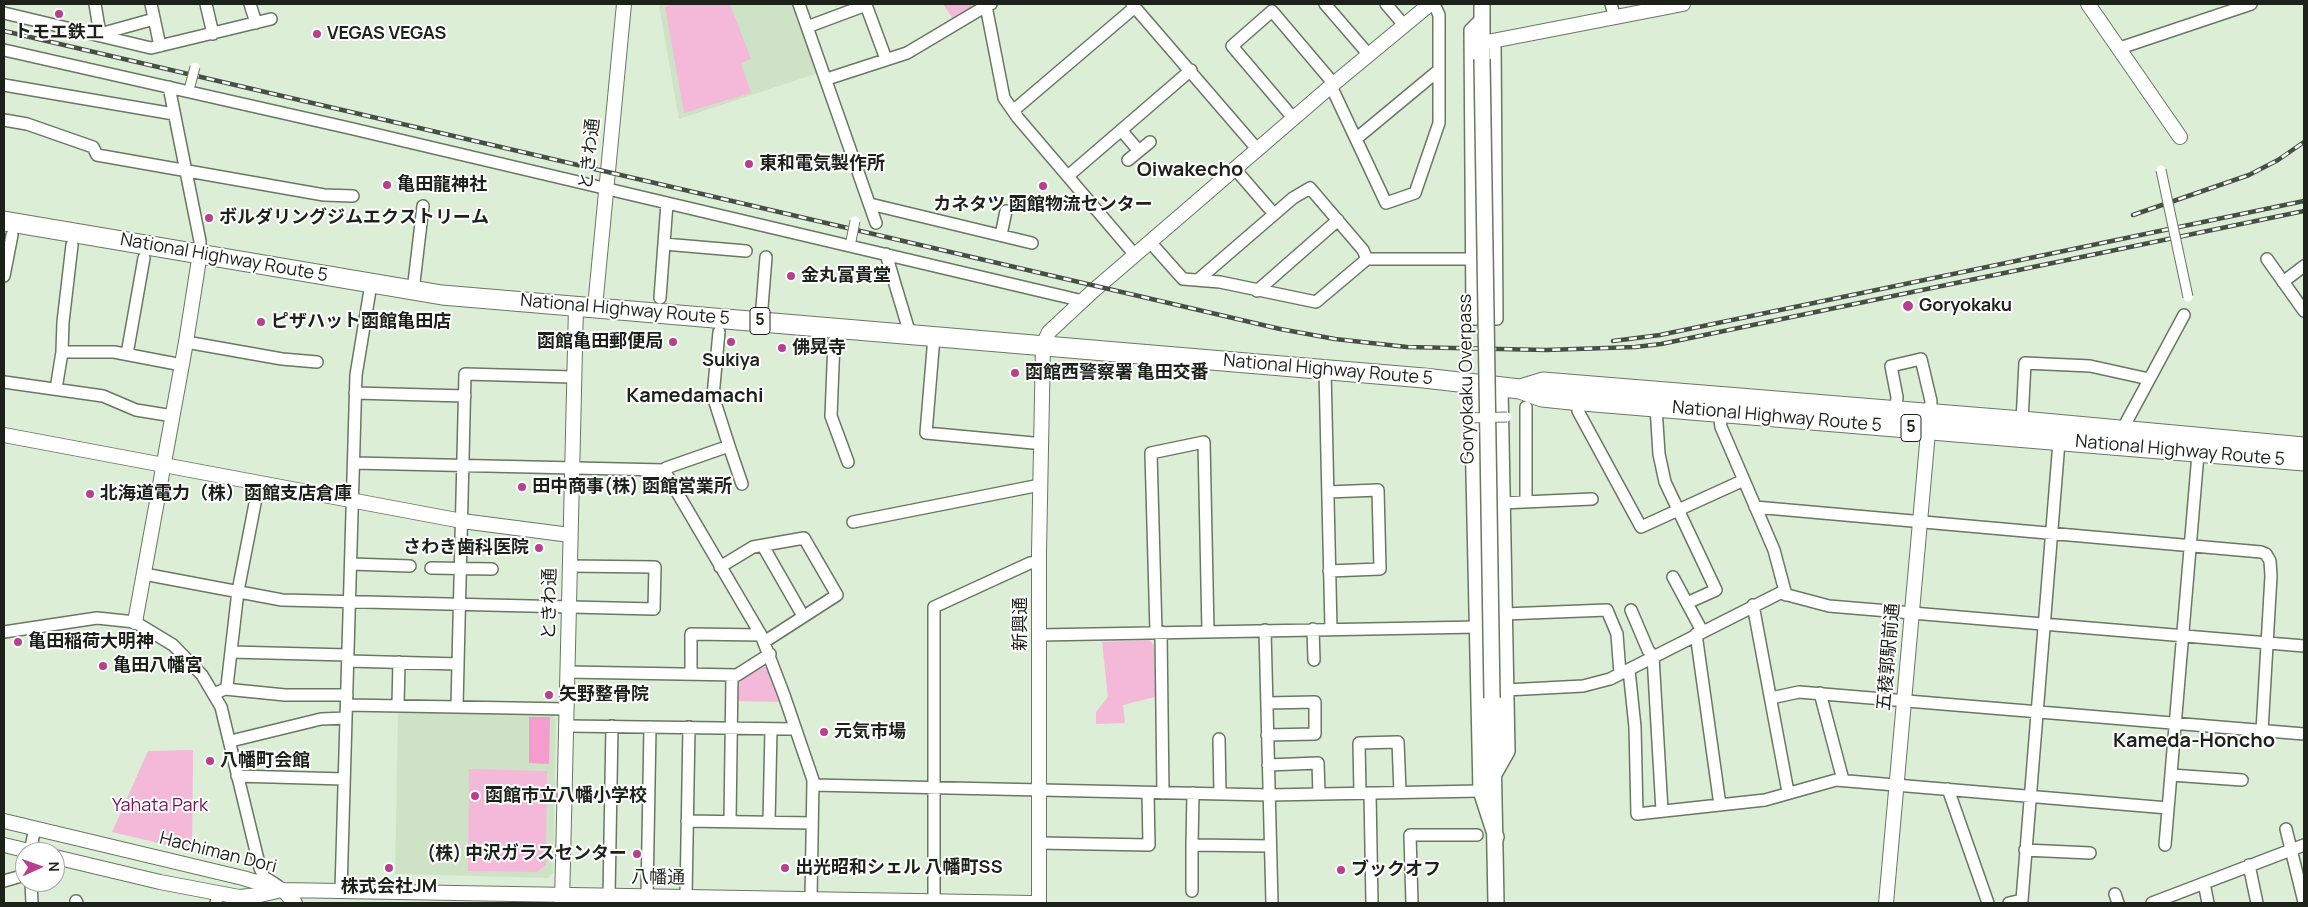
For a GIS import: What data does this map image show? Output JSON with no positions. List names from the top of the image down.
{
  "streets": {
    "highway": ["National Highway Route 5", "5"],
    "main road": ["Goryokaku Overpass"],
    "street": [
      "ときわ通",
      "新興通",
      "五稜郭駅前通",
      "Hachiman Dori",
      "八幡通"
    ]
  },
  "crossings": [
    ["ときわ通", "National Highway Route 5"],
    ["ときわ通", "八幡通"],
    ["National Highway Route 5", "新興通"],
    ["National Highway Route 5", "五稜郭駅前通"],
    ["Hachiman Dori", "八幡通"]
  ],
  "districts": ["Oiwakecho", "Kamedamachi", "Kameda-Honcho"],
  "parks": ["Yahata Park"],
  "places": [
    "トモエ鉄工",
    "VEGAS VEGAS",
    "東和電気製作所",
    "亀田龍神社",
    "カネタツ 函館物流センター",
    "ボルダリングジムエクストリーム",
    "金丸富貴堂",
    "Goryokaku",
    "ピザハット函館亀田店",
    "函館亀田郵便局",
    "Sukiya",
    "佛晃寺",
    "函館西警察署 亀田交番",
    "田中商事(株) 函館営業所",
    "北海道電力（株）函館支店倉庫",
    "さわき歯科医院",
    "亀田稲荷大明神",
    "亀田八幡宮",
    "矢野整骨院",
    "元気市場",
    "八幡町会館",
    "函館市立八幡小学校",
    "(株) 中沢ガラスセンター",
    "株式会社JM",
    "出光昭和シェル 八幡町SS",
    "ブックオフ"
  ],
  "north": "right"
}
